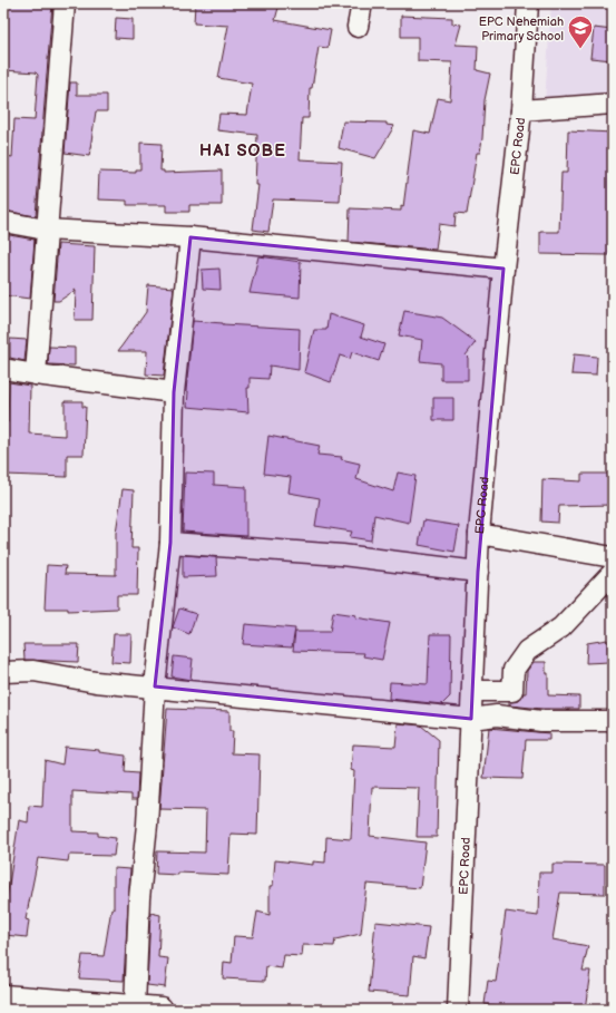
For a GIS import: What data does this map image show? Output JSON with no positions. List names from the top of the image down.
{
  "streets": {
    "street": ["EPC Road"]
  },
  "districts": ["HAI SOBE"],
  "places": {
    "school or university": ["EPC Nehemiah Primary School"]
  }
}
